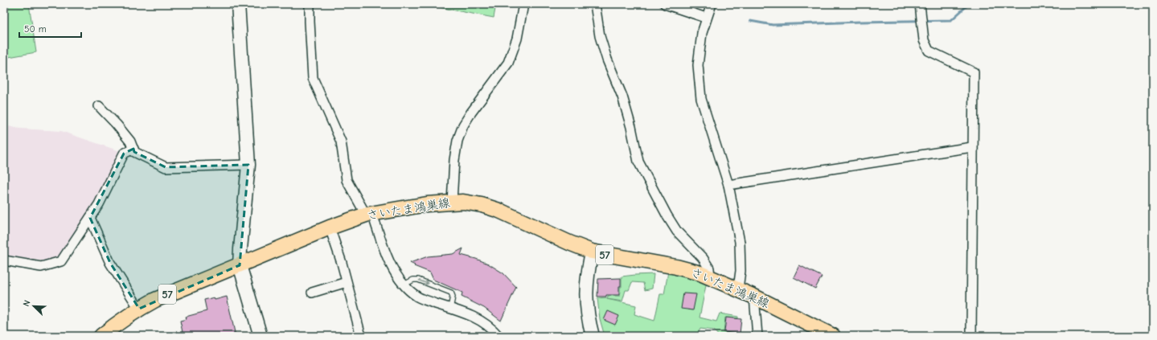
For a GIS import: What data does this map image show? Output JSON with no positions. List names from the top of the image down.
{
  "streets": {
    "main road": ["さいたま鴻巣線", "57"]
  },
  "scale_bar": "50 m",
  "north": "top left"
}
